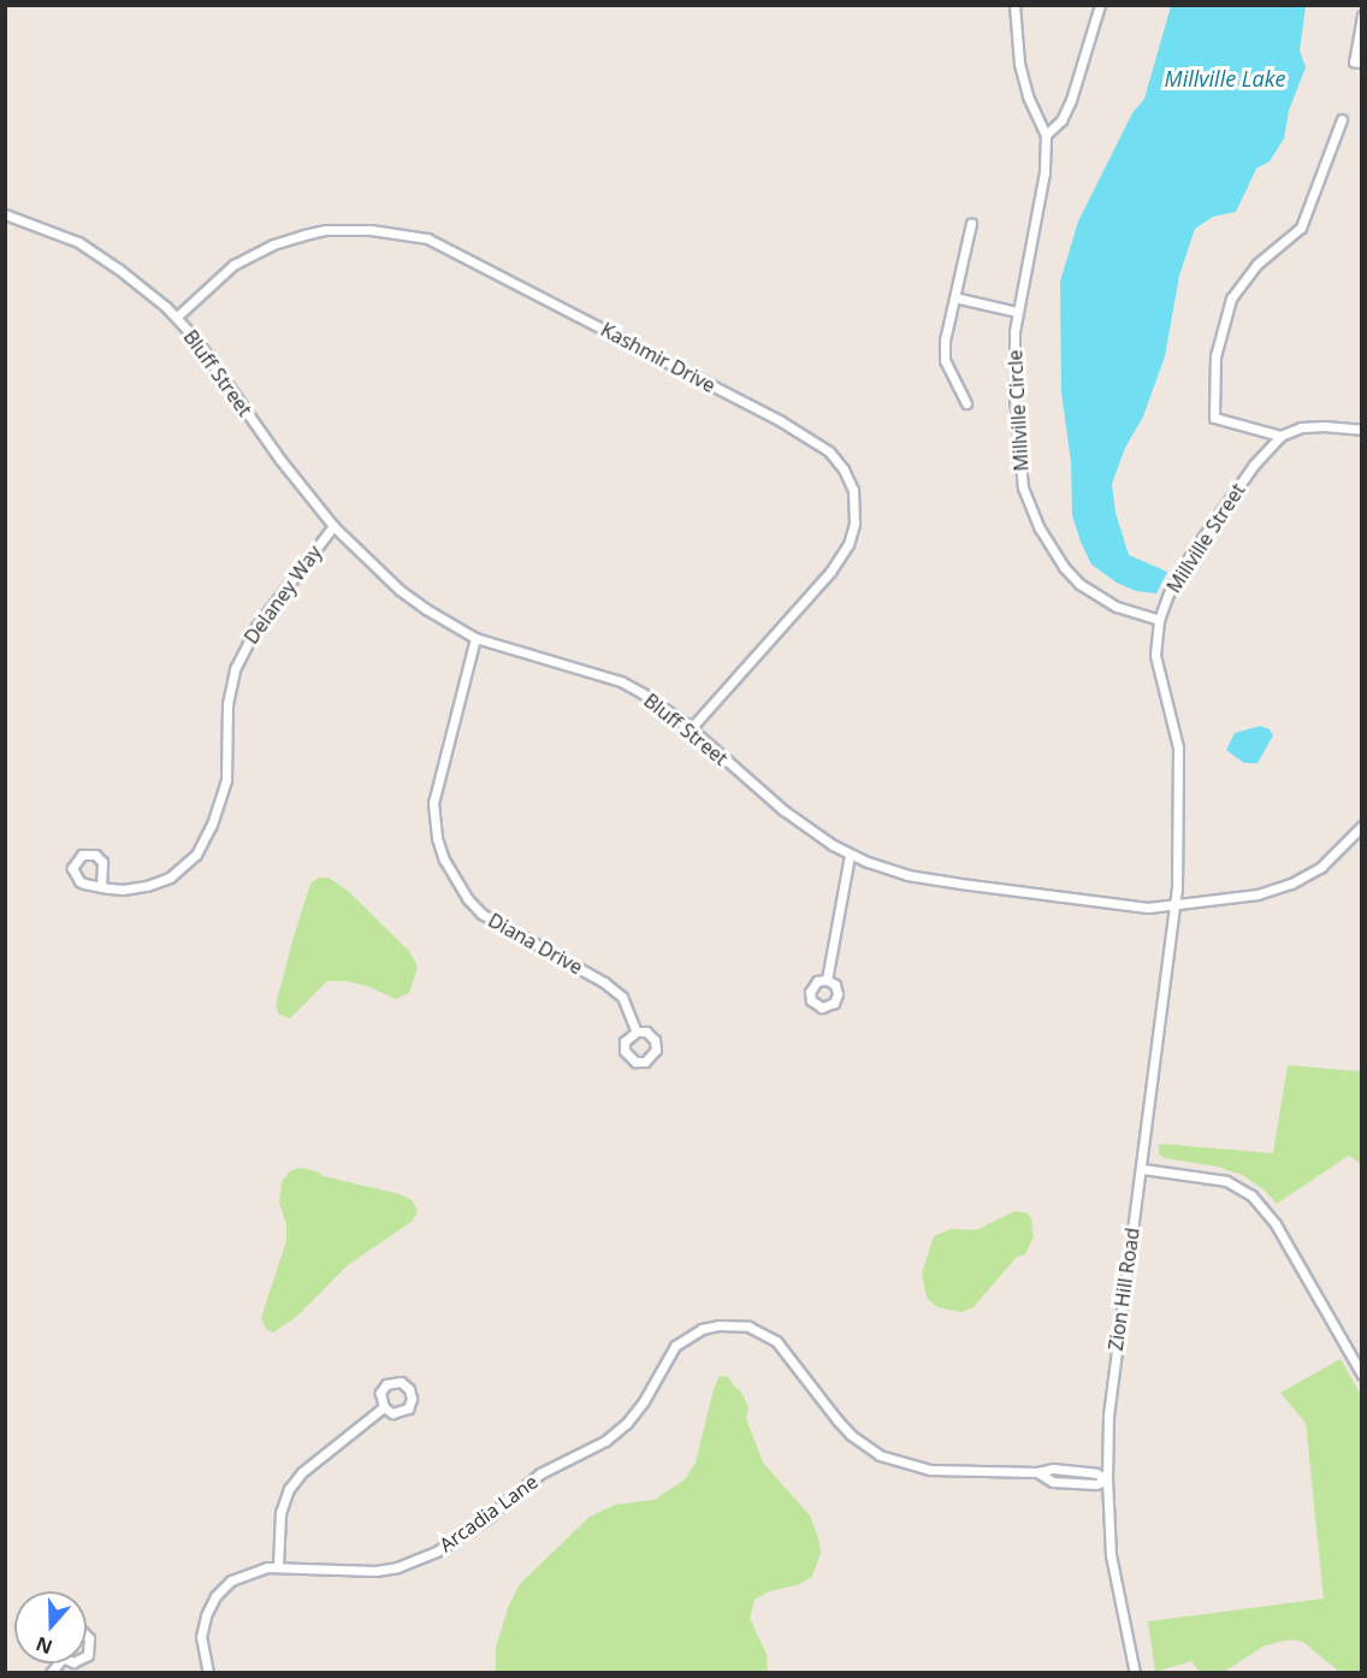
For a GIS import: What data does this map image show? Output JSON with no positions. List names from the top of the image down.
{
  "streets": {
    "street": [
      "Kashmir Drive",
      "Bluff Street",
      "Millville Circle",
      "Millville Street",
      "Delaney Way",
      "Diana Drive",
      "Zion Hill Road",
      "Arcadia Lane"
    ]
  },
  "crossings": [
    ["Kashmir Drive", "Bluff Street"],
    ["Bluff Street", "Millville Street"],
    ["Bluff Street", "Delaney Way"],
    ["Bluff Street", "Diana Drive"],
    ["Bluff Street", "Zion Hill Road"],
    ["Millville Circle", "Millville Street"],
    ["Millville Street", "Zion Hill Road"],
    ["Zion Hill Road", "Arcadia Lane"]
  ],
  "water": ["Millville Lake"],
  "north": "bottom"
}
